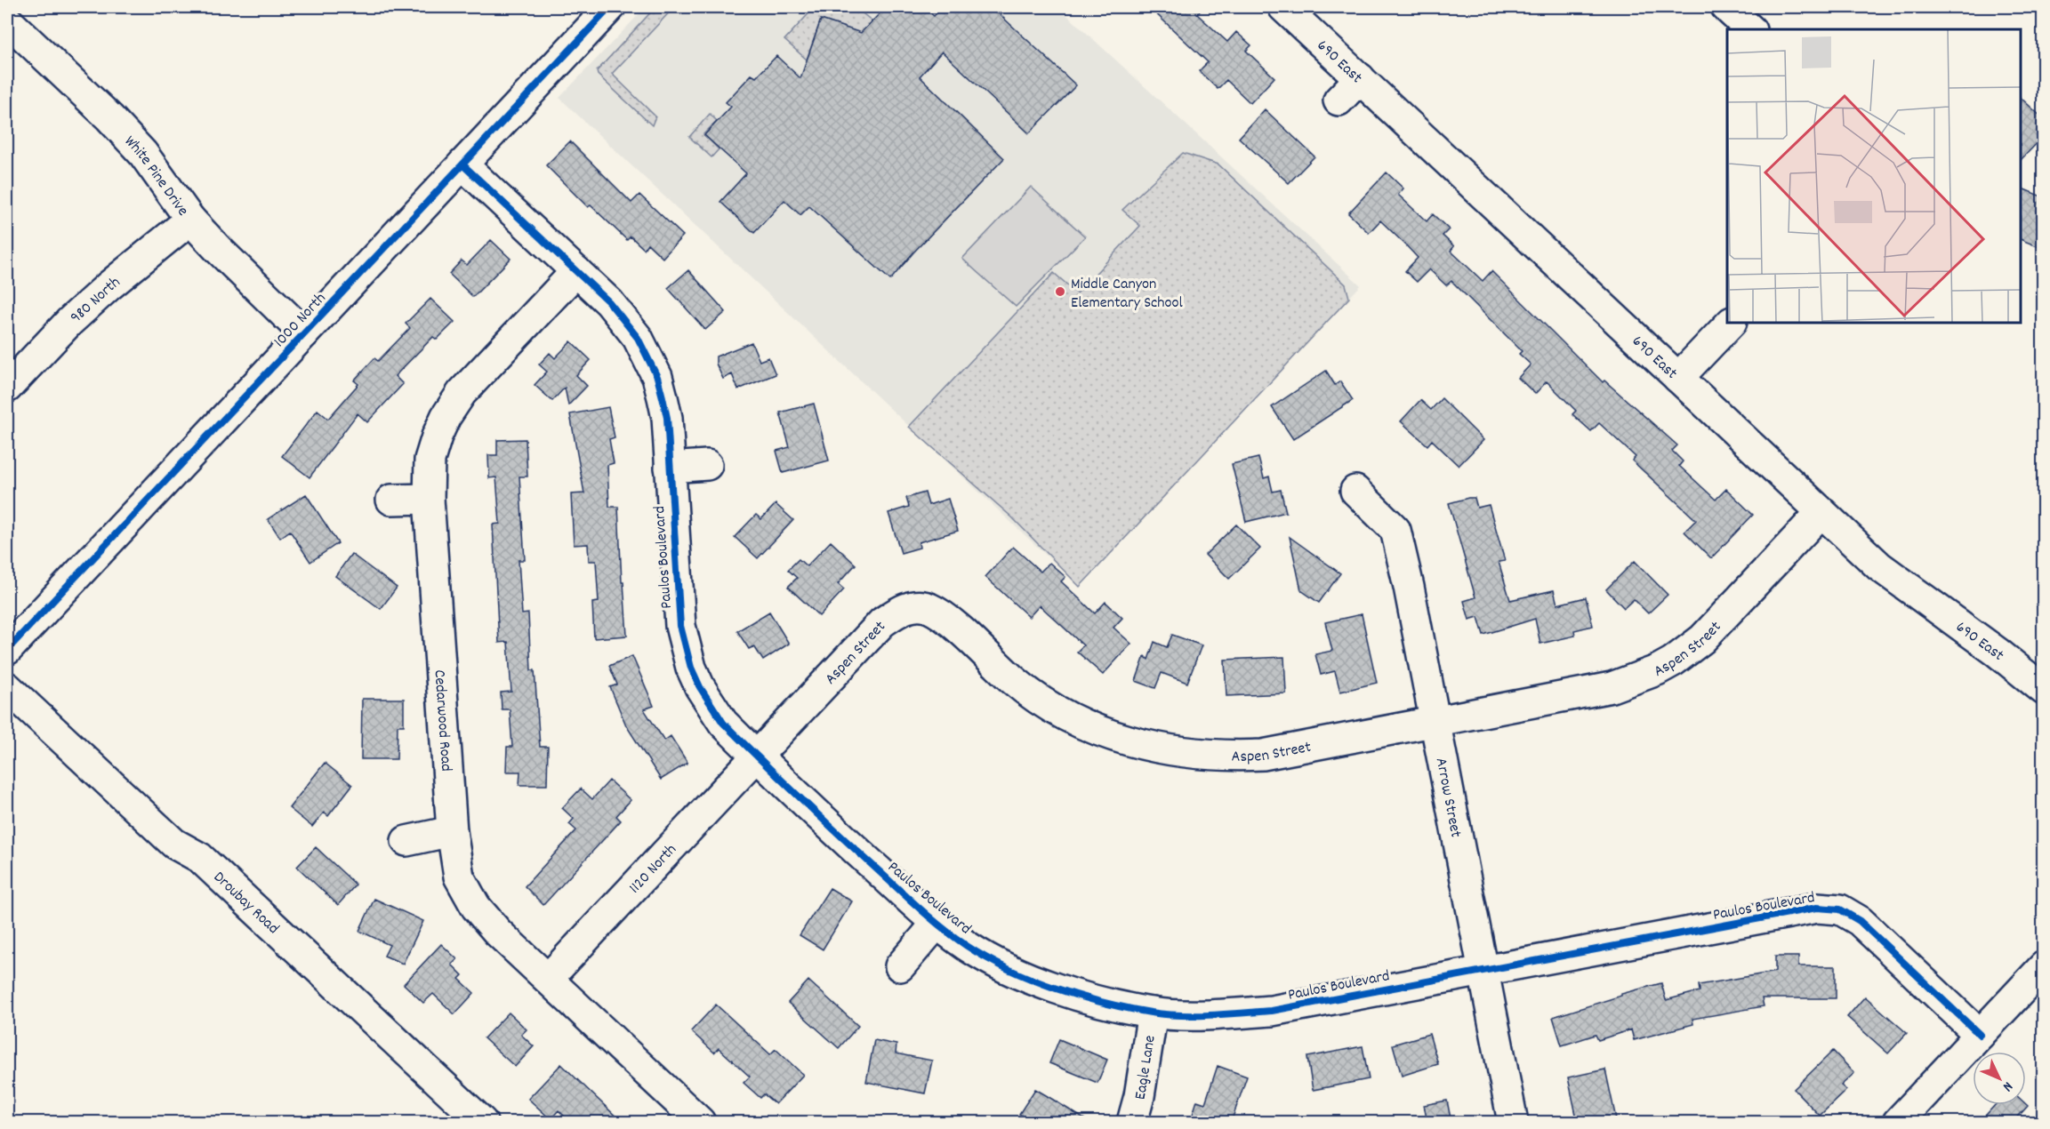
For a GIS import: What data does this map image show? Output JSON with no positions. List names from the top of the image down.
{
  "streets": {
    "street": [
      "690 East",
      "White Pine Drive",
      "980 North",
      "1000 North",
      "Paulos Boulevard",
      "Aspen Street",
      "Cedarwood Road",
      "Arrow Street",
      "1120 North",
      "Droubay Road",
      "Eagle Lane"
    ]
  },
  "crossings": [
    ["690 East", "Aspen Street"],
    ["White Pine Drive", "980 North"],
    ["White Pine Drive", "1000 North"],
    ["1000 North", "Paulos Boulevard"],
    ["Paulos Boulevard", "Aspen Street"],
    ["Paulos Boulevard", "Cedarwood Road"],
    ["Paulos Boulevard", "Arrow Street"],
    ["Paulos Boulevard", "1120 North"],
    ["Paulos Boulevard", "Eagle Lane"],
    ["Aspen Street", "Arrow Street"],
    ["Aspen Street", "1120 North"],
    ["Cedarwood Road", "1120 North"]
  ],
  "places": ["Middle Canyon Elementary School"],
  "north": "bottom right"
}
